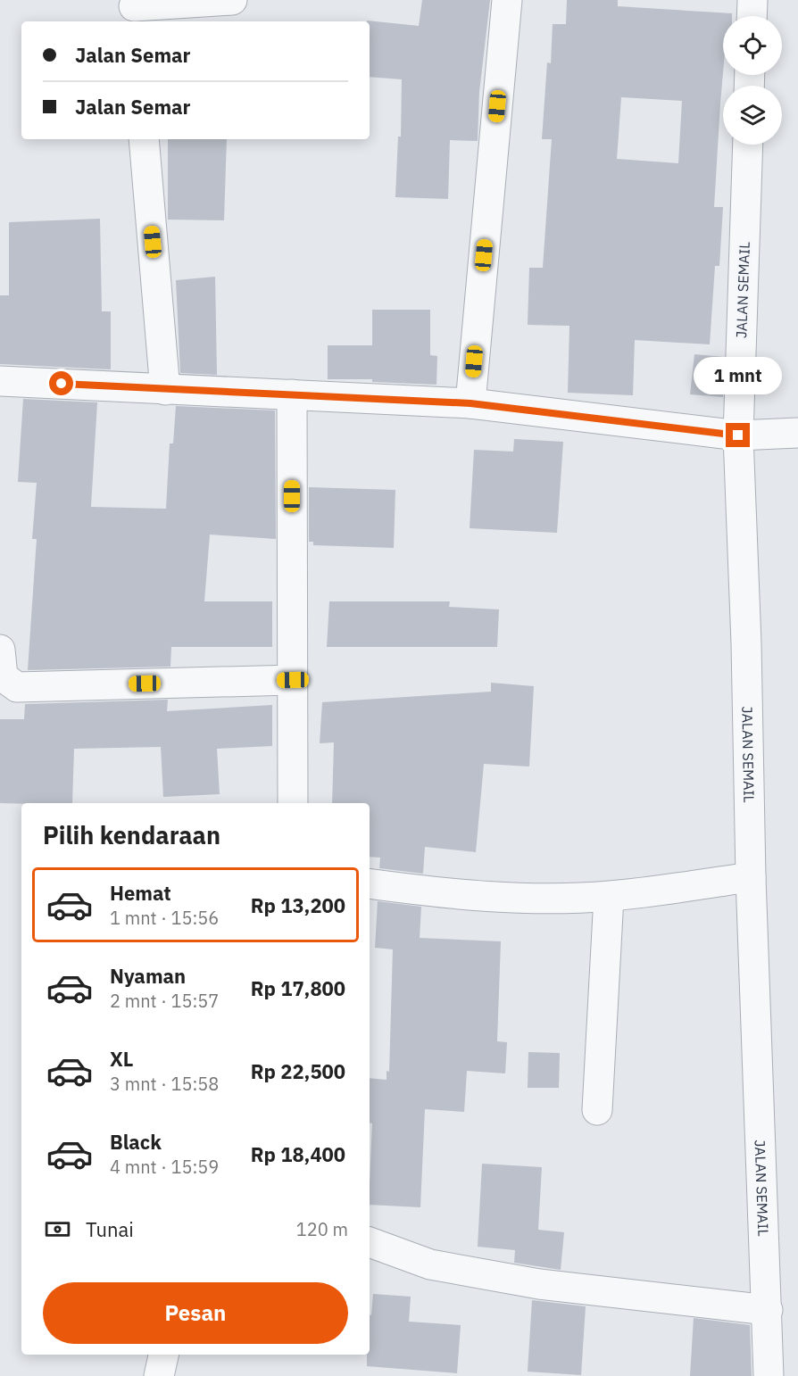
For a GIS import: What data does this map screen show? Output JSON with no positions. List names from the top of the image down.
{
  "streets": {
    "street": ["JALAN SEMAIL"]
  },
  "page": {
    "banner": ["Jalan Semar", "Jalan Semar"],
    "bubble": "1 mnt",
    "heading": "Pilih kendaraan",
    "list": [
      {
        "name": "Hemat",
        "note": "1 mnt · 15:56",
        "value": "Rp 13,200"
      },
      {
        "name": "Nyaman",
        "note": "2 mnt · 15:57",
        "value": "Rp 17,800"
      },
      {
        "name": "XL",
        "note": "3 mnt · 15:58",
        "value": "Rp 22,500"
      },
      {
        "name": "Black",
        "note": "4 mnt · 15:59",
        "value": "Rp 18,400"
      }
    ],
    "pay": ["Tunai", "120 m"],
    "buttons": "Pesan"
  }
}
